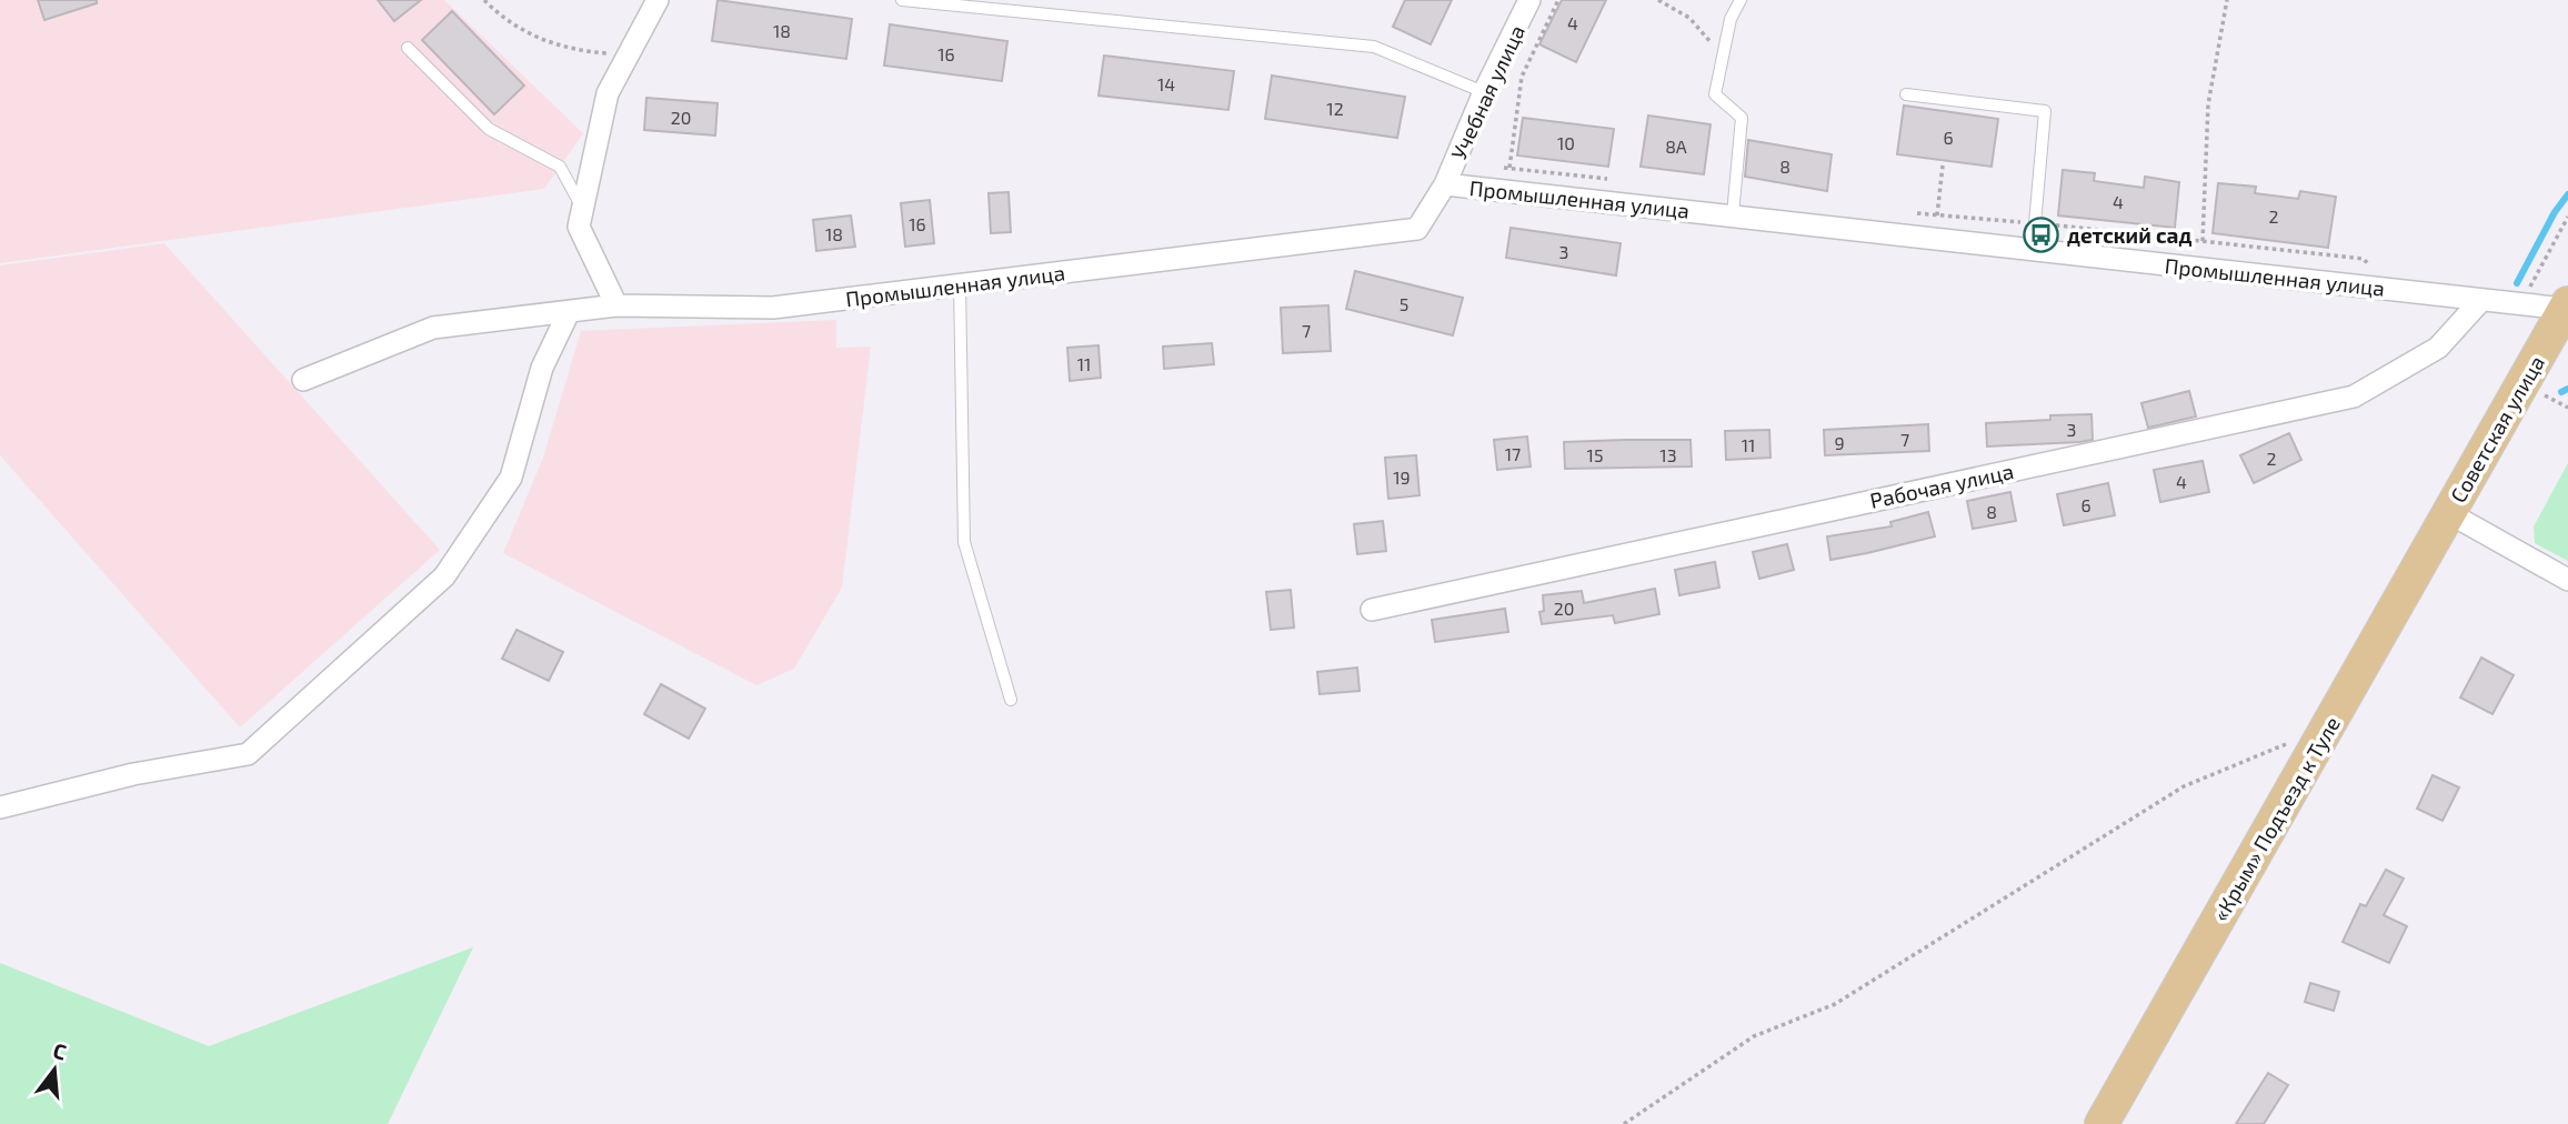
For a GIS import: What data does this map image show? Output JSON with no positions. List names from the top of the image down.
{
  "streets": {
    "main road": ["Советская улица", "«Крым» Подъезд к Туле"],
    "street": ["Учебная улица", "Промышленная улица", "Рабочая улица"]
  },
  "crossings": [
    ["Учебная улица", "Промышленная улица"],
    ["Промышленная улица", "Советская улица"],
    ["Промышленная улица", "Рабочая улица"],
    ["Советская улица", "«Крым» Подъезд к Туле"]
  ],
  "places": {
    "bus stop": ["детский сад"]
  },
  "house_numbers": [
    "4",
    "18",
    "16",
    "14",
    "12",
    "20",
    "6",
    "10",
    "8А",
    "8",
    "4",
    "2",
    "16",
    "18",
    "3",
    "5",
    "7",
    "11",
    "3",
    "7",
    "9",
    "11",
    "17",
    "15",
    "13",
    "2",
    "19",
    "4",
    "6",
    "8",
    "20"
  ],
  "north": "top"
}
